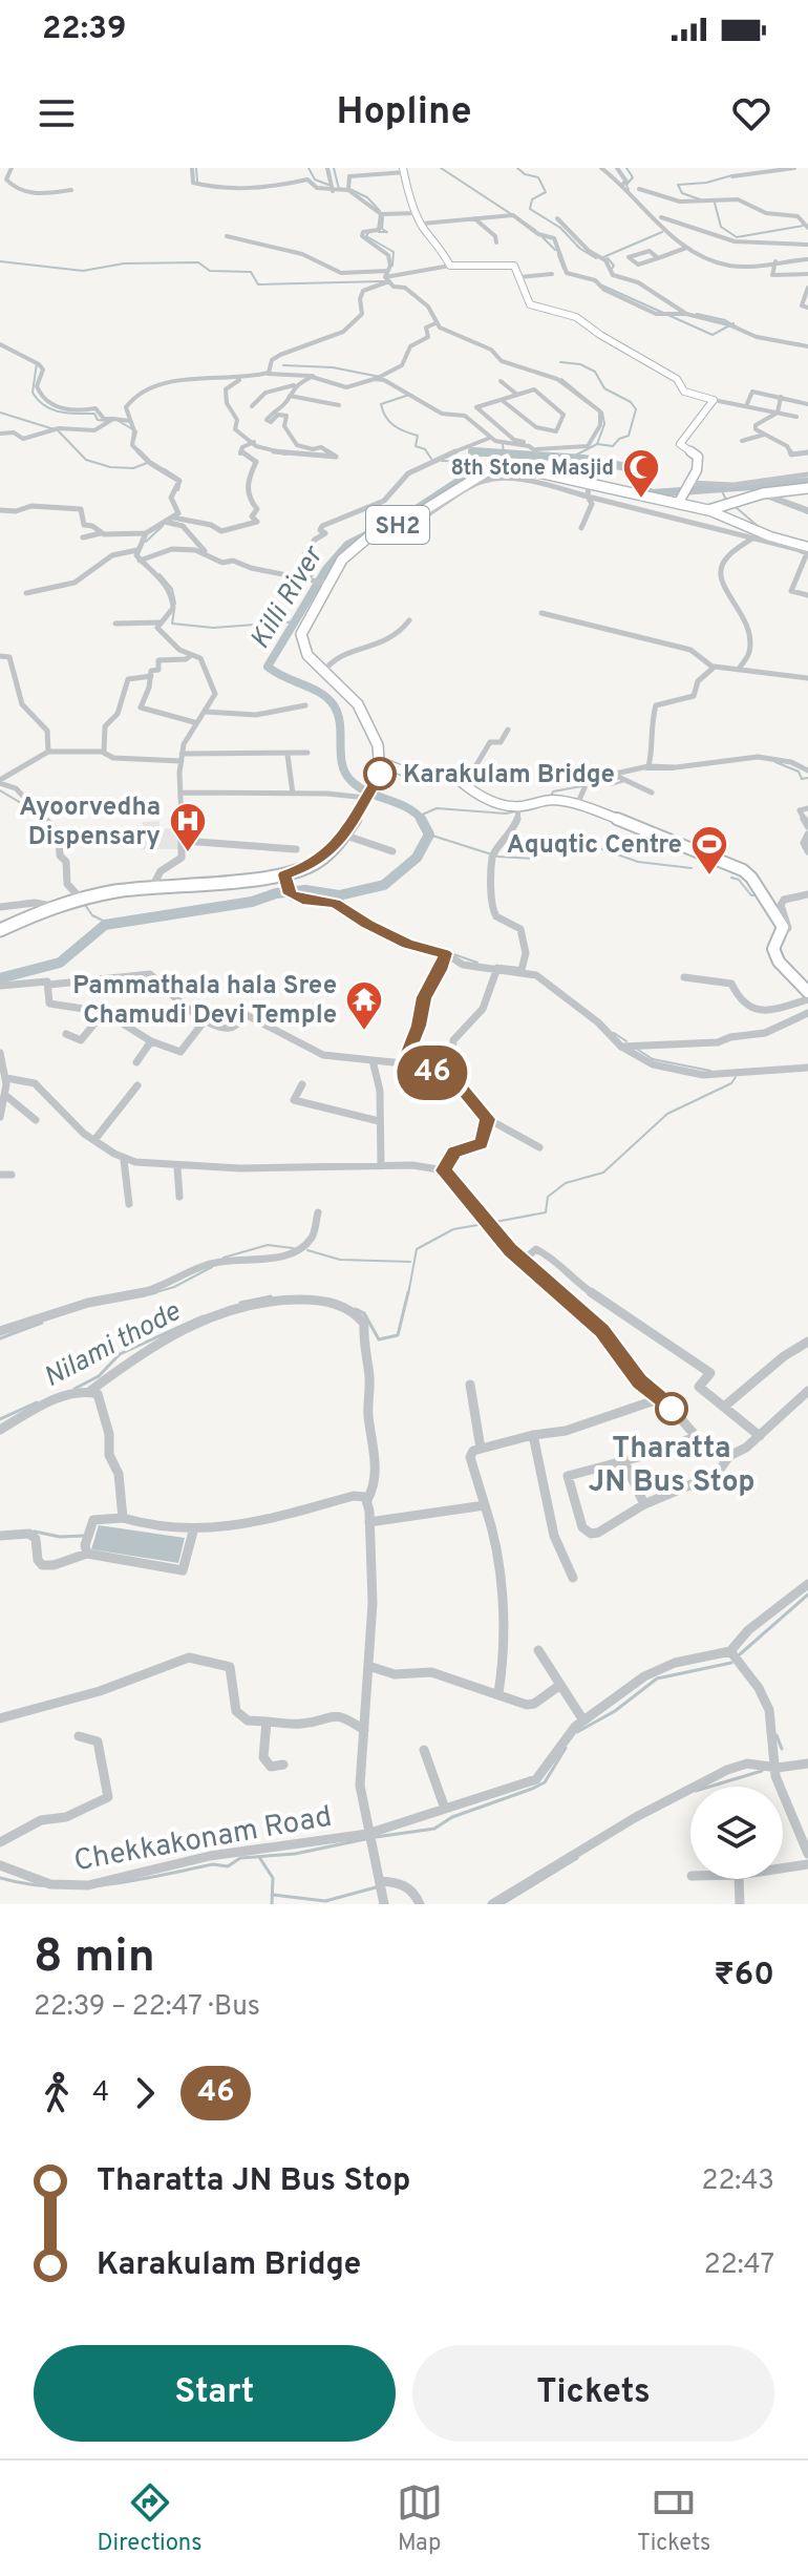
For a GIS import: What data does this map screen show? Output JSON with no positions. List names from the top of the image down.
{
  "streets": {
    "main road": ["SH2"],
    "street": ["Chekkakonam Road"]
  },
  "water": ["Killi River", "Nilami thode"],
  "places": {
    "mosque": ["8th Stone Masjid"],
    "other": ["Karakulam Bridge", "Tharatta JN Bus Stop"],
    "hospital": ["Ayoorvedha Dispensary"],
    "sports": ["Aquqtic Centre"],
    "temple": ["Pammathala hala Sree Chamudi Devi Temple"]
  },
  "lines": ["bus line 46"],
  "page": {
    "status": "22:39",
    "header": "Hopline",
    "on_map": "46",
    "heading": ["8 min", "22:39 – 22:47 · Bus", "₹60"],
    "legs": ["4", "46"],
    "list": [
      {
        "name": "Tharatta JN Bus Stop",
        "value": "22:43"
      },
      {
        "name": "Karakulam Bridge",
        "value": "22:47"
      }
    ],
    "buttons": ["Start", "Tickets"],
    "tabs": ["Directions", "Map", "Tickets"]
  }
}
